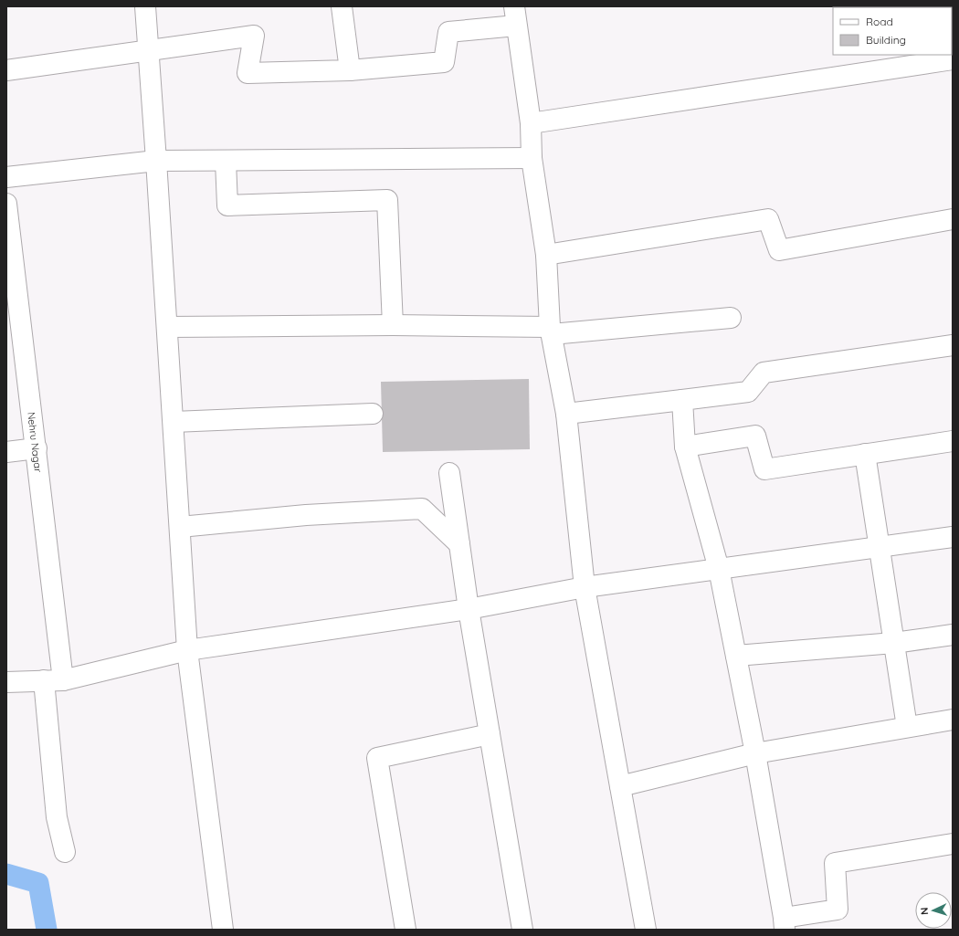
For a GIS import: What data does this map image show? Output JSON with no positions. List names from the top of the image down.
{
  "streets": {
    "street": ["Nehru Nagar"]
  },
  "legend": ["Road", "Building"],
  "north": "left"
}
